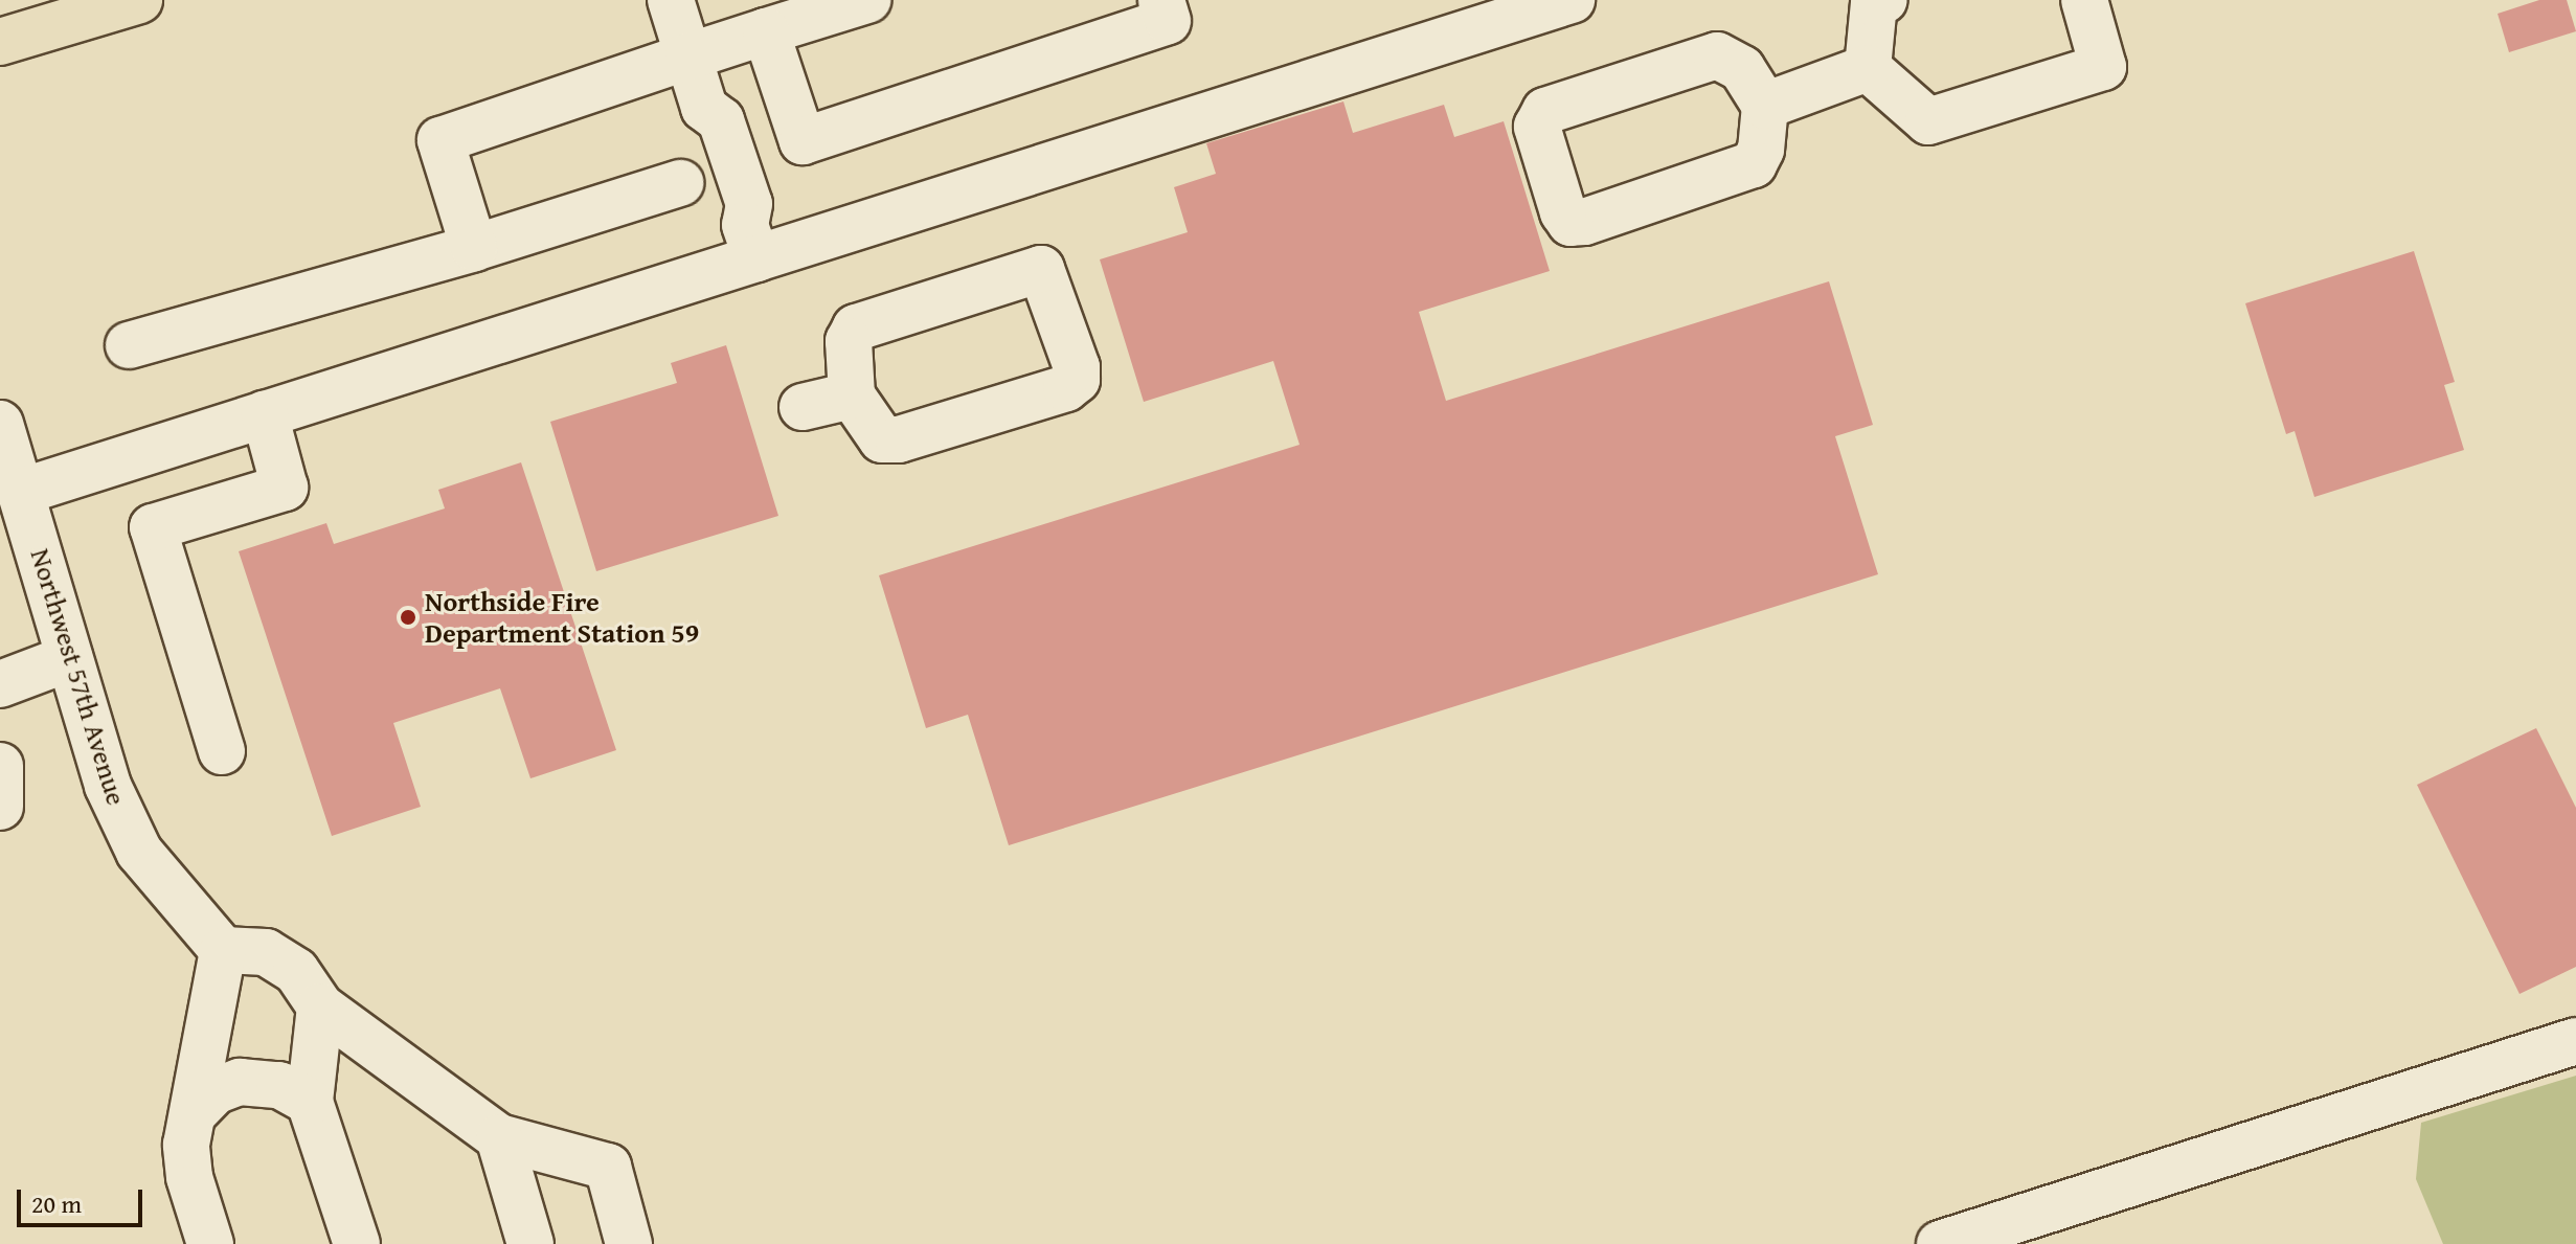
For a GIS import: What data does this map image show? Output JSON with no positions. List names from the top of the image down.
{
  "streets": {
    "lane": ["Northwest 57th Avenue"]
  },
  "places": ["Northside Fire Department Station 59"],
  "scale_bar": "20 m"
}
